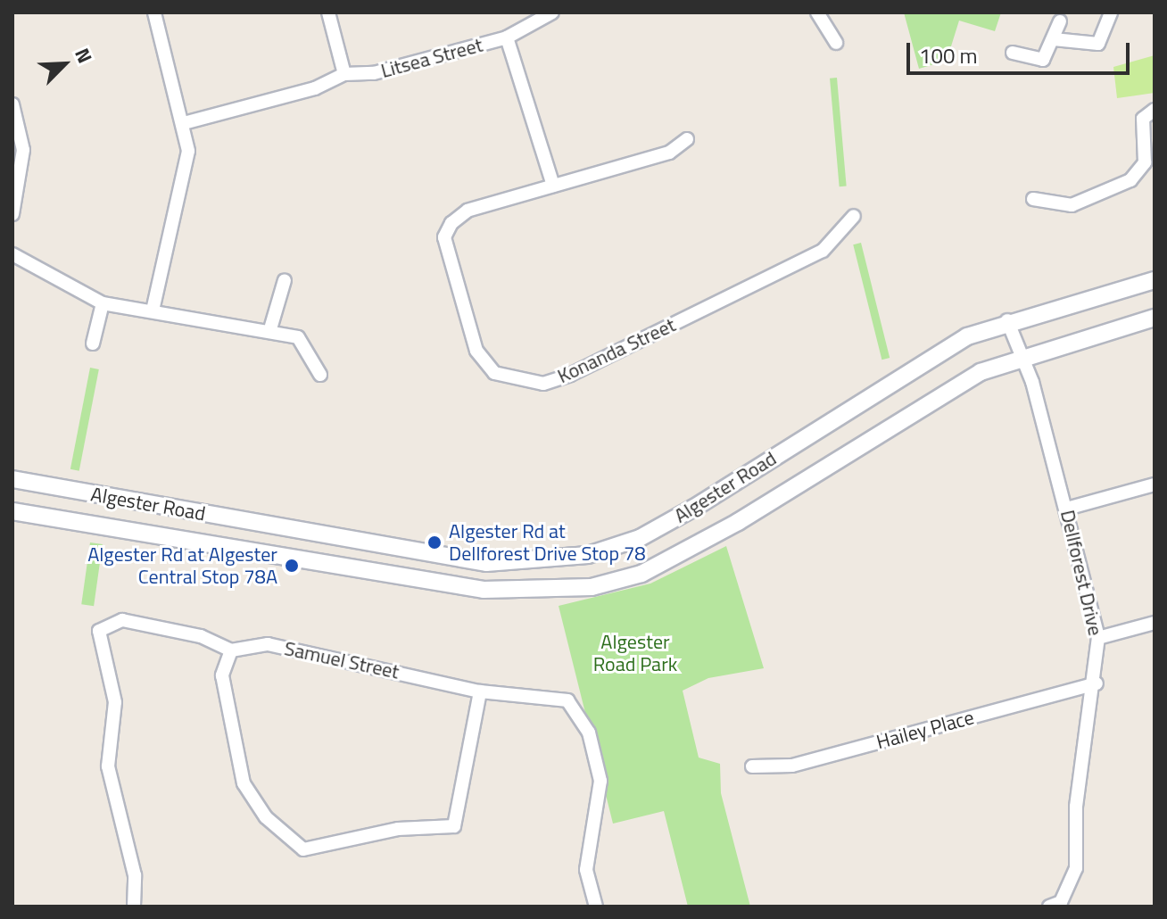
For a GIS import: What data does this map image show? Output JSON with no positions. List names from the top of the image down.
{
  "streets": {
    "main road": ["Algester Road"],
    "street": [
      "Litsea Street",
      "Konanda Street",
      "Dellforest Drive",
      "Samuel Street",
      "Hailey Place"
    ]
  },
  "crossings": [
    ["Algester Road", "Dellforest Drive"],
    ["Dellforest Drive", "Hailey Place"]
  ],
  "parks": ["Algester Road Park"],
  "places": ["Algester Rd at Dellforest Drive Stop 78", "Algester Rd at Algester Central Stop 78A"],
  "scale_bar": "100 m",
  "north": "top right"
}
